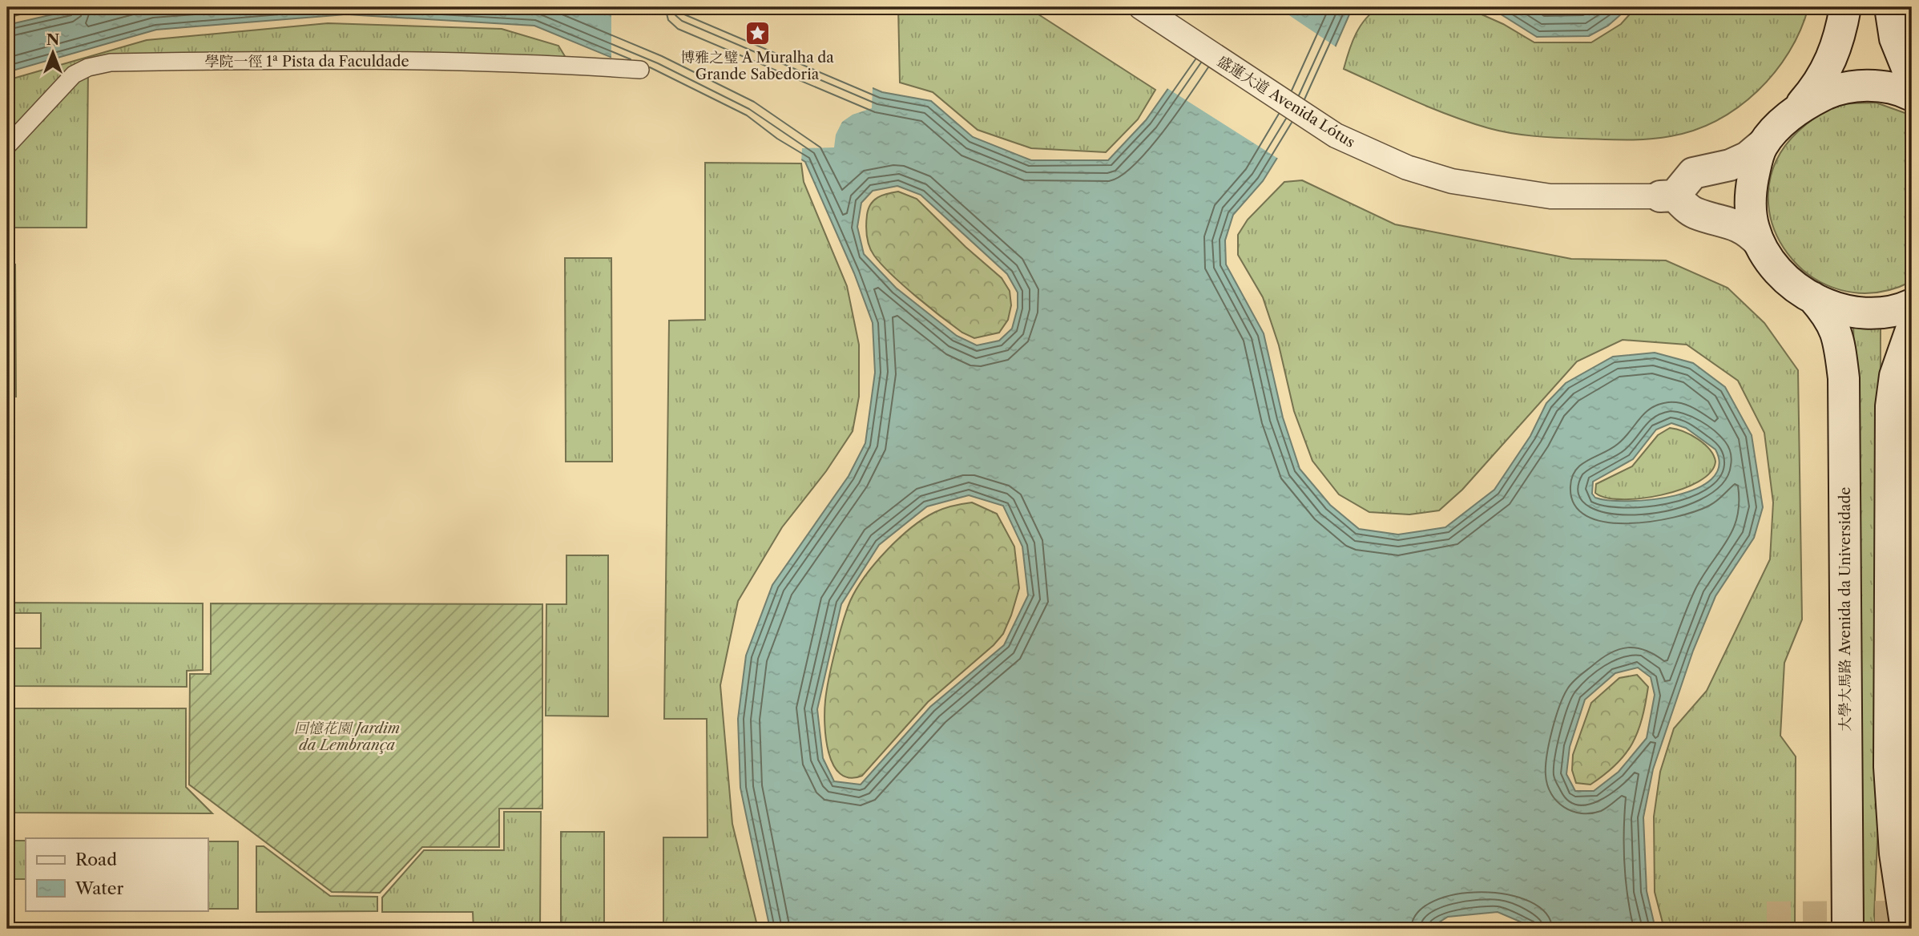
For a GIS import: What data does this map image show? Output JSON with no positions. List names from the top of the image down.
{
  "streets": {
    "main road": ["大學大馬路 Avenida da Universidade"],
    "street": ["盛蓮大道 Avenida Lótus"],
    "lane": ["學院一徑 1ª Pista da Faculdade"]
  },
  "parks": ["回憶花園 Jardim da Lembrança"],
  "places": {
    "place": ["博雅之璧 A Muralha da Grande Sabedoria"]
  },
  "legend": ["Road", "Water"],
  "north": "top"
}
